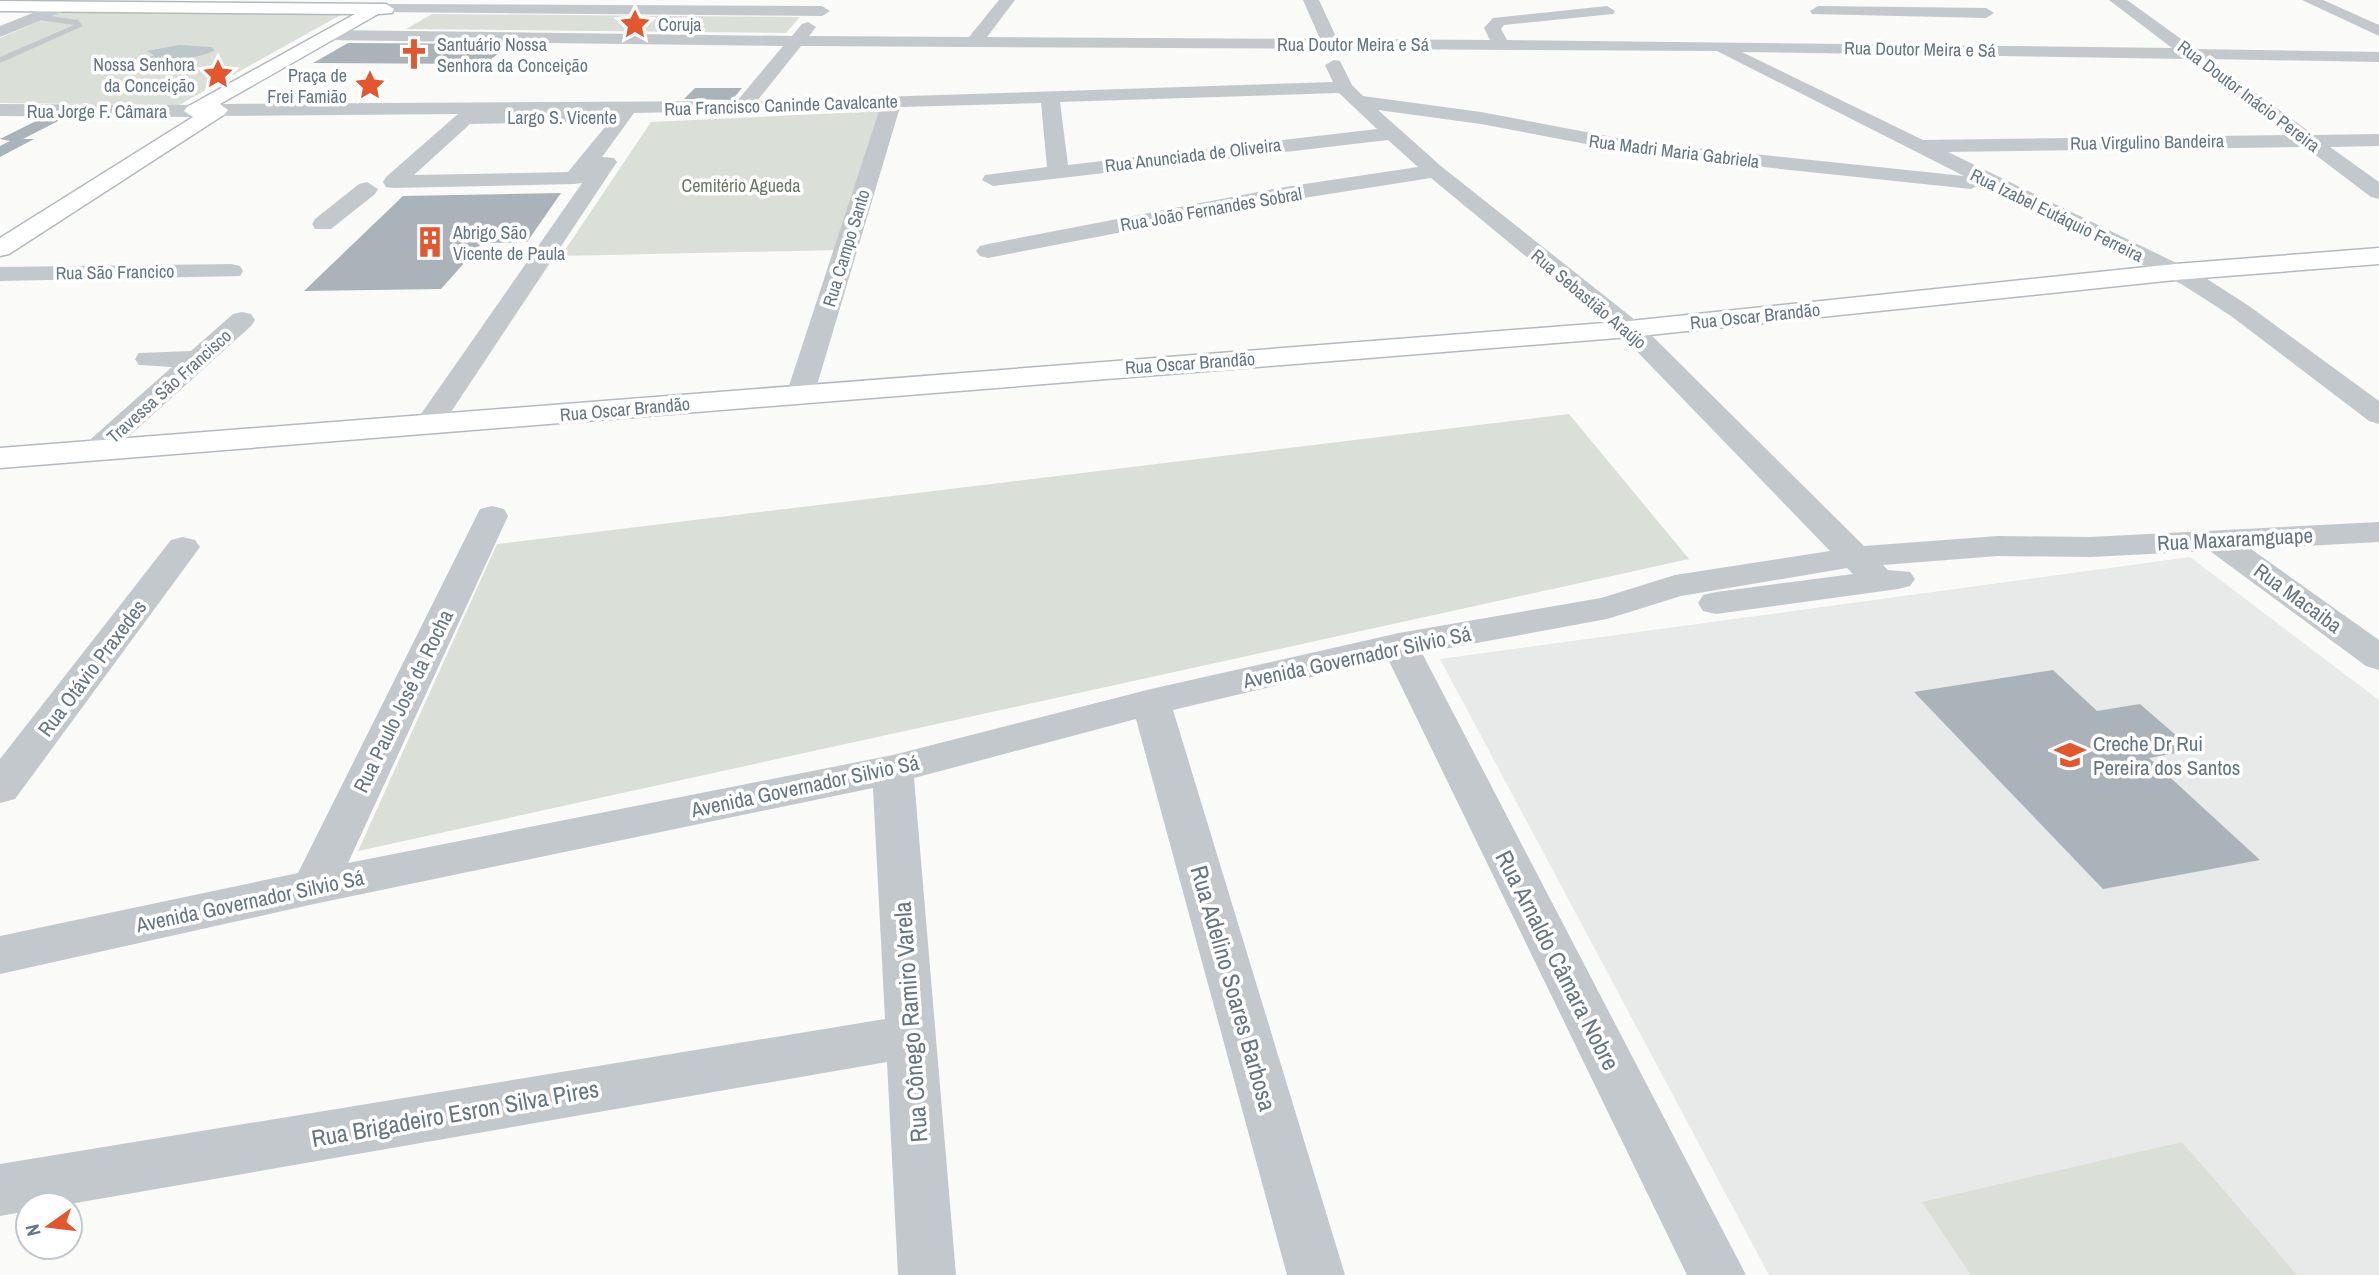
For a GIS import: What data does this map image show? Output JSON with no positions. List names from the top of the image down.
{
  "streets": {
    "street": [
      "Rua Doutor Meira e Sá",
      "Rua Doutor Inácio Pereira",
      "Rua Francisco Caninde Cavalcante",
      "Rua Jorge F. Câmara",
      "Largo S. Vicente",
      "Rua Virgulino Bandeira",
      "Rua Madri Maria Gabriela",
      "Rua Anunciada de Oliveira",
      "Rua João Fernandes Sobral",
      "Rua Izabel Eutáquio Ferreira",
      "Rua Campo Santo",
      "Rua São Francico",
      "Rua Sebastião Araújo",
      "Rua Oscar Brandão",
      "Travessa São Francisco",
      "Rua Maxaramguape",
      "Rua Macaiba",
      "Avenida Governador Silvio Sá",
      "Rua Otávio Praxedes",
      "Rua Paulo José da Rocha",
      "Rua Arnaldo Câmara Nobre",
      "Rua Adelino Soares Barbosa",
      "Rua Cônego Ramiro Varela",
      "Rua Brigadeiro Esron Silva Pires"
    ]
  },
  "crossings": [
    ["Rua Doutor Meira e Sá", "Rua Doutor Inácio Pereira"],
    ["Rua Doutor Meira e Sá", "Rua Izabel Eutáquio Ferreira"],
    ["Rua Doutor Meira e Sá", "Rua Sebastião Araújo"],
    ["Rua Doutor Inácio Pereira", "Rua Virgulino Bandeira"],
    ["Rua Francisco Caninde Cavalcante", "Rua Madri Maria Gabriela"],
    ["Rua Francisco Caninde Cavalcante", "Rua Campo Santo"],
    ["Rua Francisco Caninde Cavalcante", "Rua Sebastião Araújo"],
    ["Rua Virgulino Bandeira", "Rua Izabel Eutáquio Ferreira"],
    ["Rua Madri Maria Gabriela", "Rua Izabel Eutáquio Ferreira"],
    ["Rua Madri Maria Gabriela", "Rua Sebastião Araújo"],
    ["Rua Anunciada de Oliveira", "Rua Sebastião Araújo"],
    ["Rua João Fernandes Sobral", "Rua Sebastião Araújo"],
    ["Rua Izabel Eutáquio Ferreira", "Rua Oscar Brandão"],
    ["Rua Campo Santo", "Rua Oscar Brandão"],
    ["Rua Sebastião Araújo", "Rua Oscar Brandão"],
    ["Rua Sebastião Araújo", "Rua Maxaramguape"],
    ["Rua Sebastião Araújo", "Avenida Governador Silvio Sá"],
    ["Rua Oscar Brandão", "Travessa São Francisco"],
    ["Rua Maxaramguape", "Rua Macaiba"],
    ["Rua Maxaramguape", "Avenida Governador Silvio Sá"],
    ["Avenida Governador Silvio Sá", "Rua Paulo José da Rocha"],
    ["Avenida Governador Silvio Sá", "Rua Arnaldo Câmara Nobre"],
    ["Avenida Governador Silvio Sá", "Rua Adelino Soares Barbosa"],
    ["Avenida Governador Silvio Sá", "Rua Cônego Ramiro Varela"],
    ["Rua Cônego Ramiro Varela", "Rua Brigadeiro Esron Silva Pires"]
  ],
  "parks": ["Cemitério Agueda"],
  "places": {
    "place": ["Coruja", "Nossa Senhora da Conceição", "Praça de Frei Famião"],
    "church": ["Santuário Nossa Senhora da Conceição"],
    "building": ["Abrigo São Vicente de Paula"],
    "school or university": ["Creche Dr Rui Pereira dos Santos"]
  },
  "north": "left"
}
